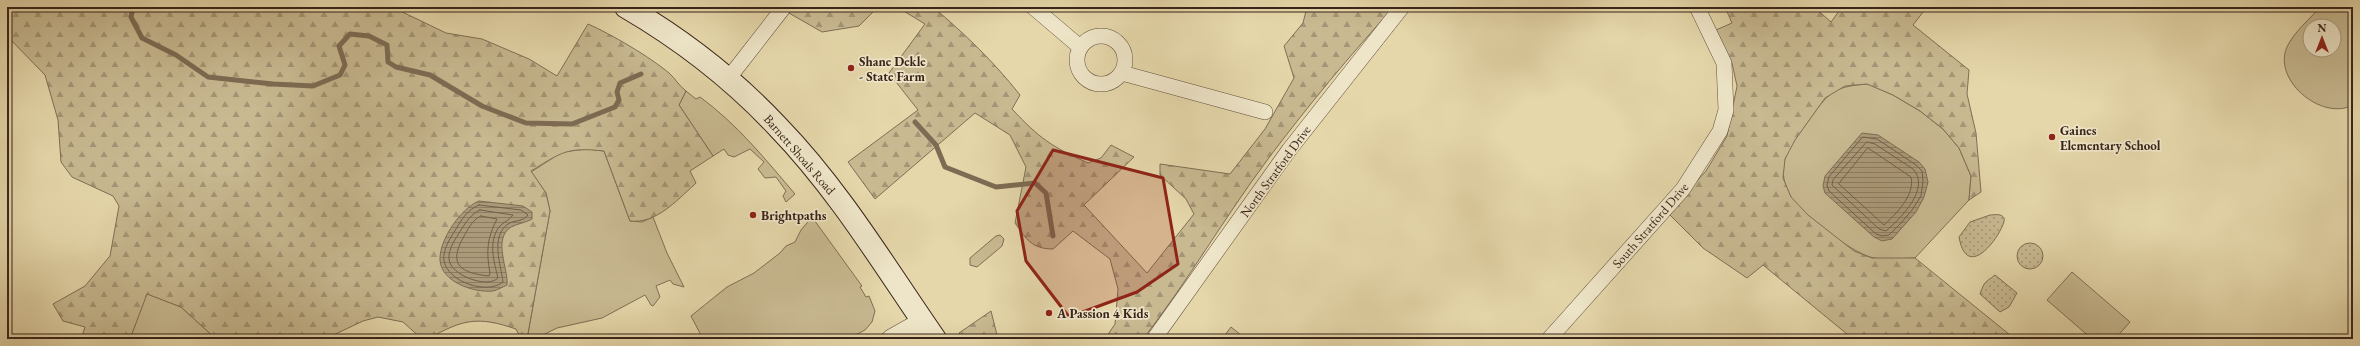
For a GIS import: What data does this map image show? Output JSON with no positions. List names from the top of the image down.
{
  "streets": {
    "main road": ["Barnett Shoals Road"],
    "street": ["North Stratford Drive", "South Stratford Drive"]
  },
  "places": [
    "Shane Dekle - State Farm",
    "Gaines Elementary School",
    "Brightpaths",
    "A Passion 4 Kids"
  ],
  "north": "top"
}
